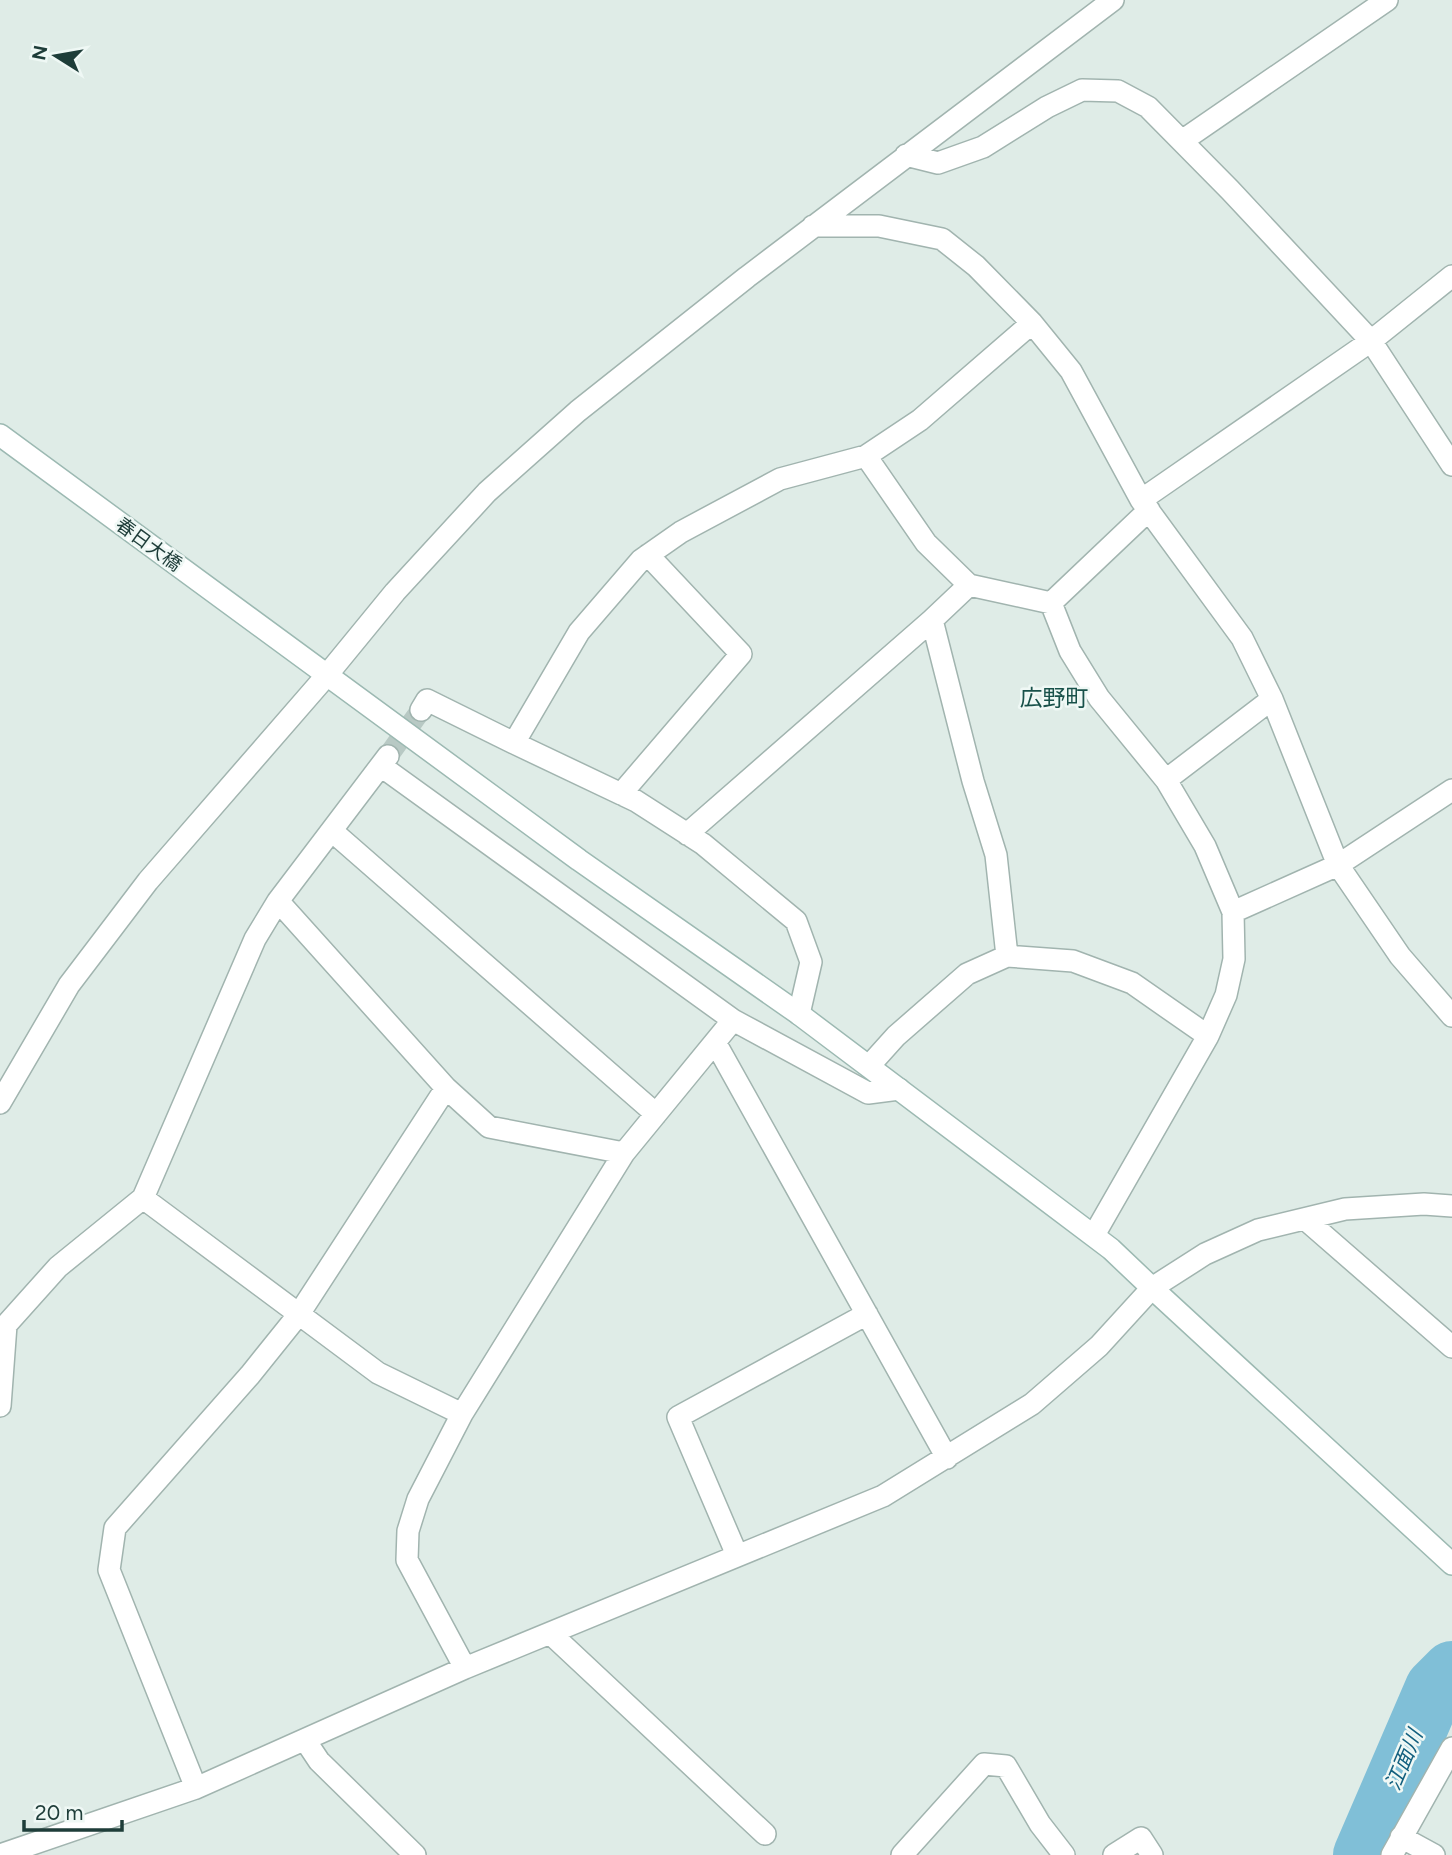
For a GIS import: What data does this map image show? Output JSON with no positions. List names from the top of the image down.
{
  "streets": {
    "street": ["春日大橋"]
  },
  "districts": ["広野町"],
  "water": ["江面川"],
  "scale_bar": "20 m",
  "north": "left"
}
